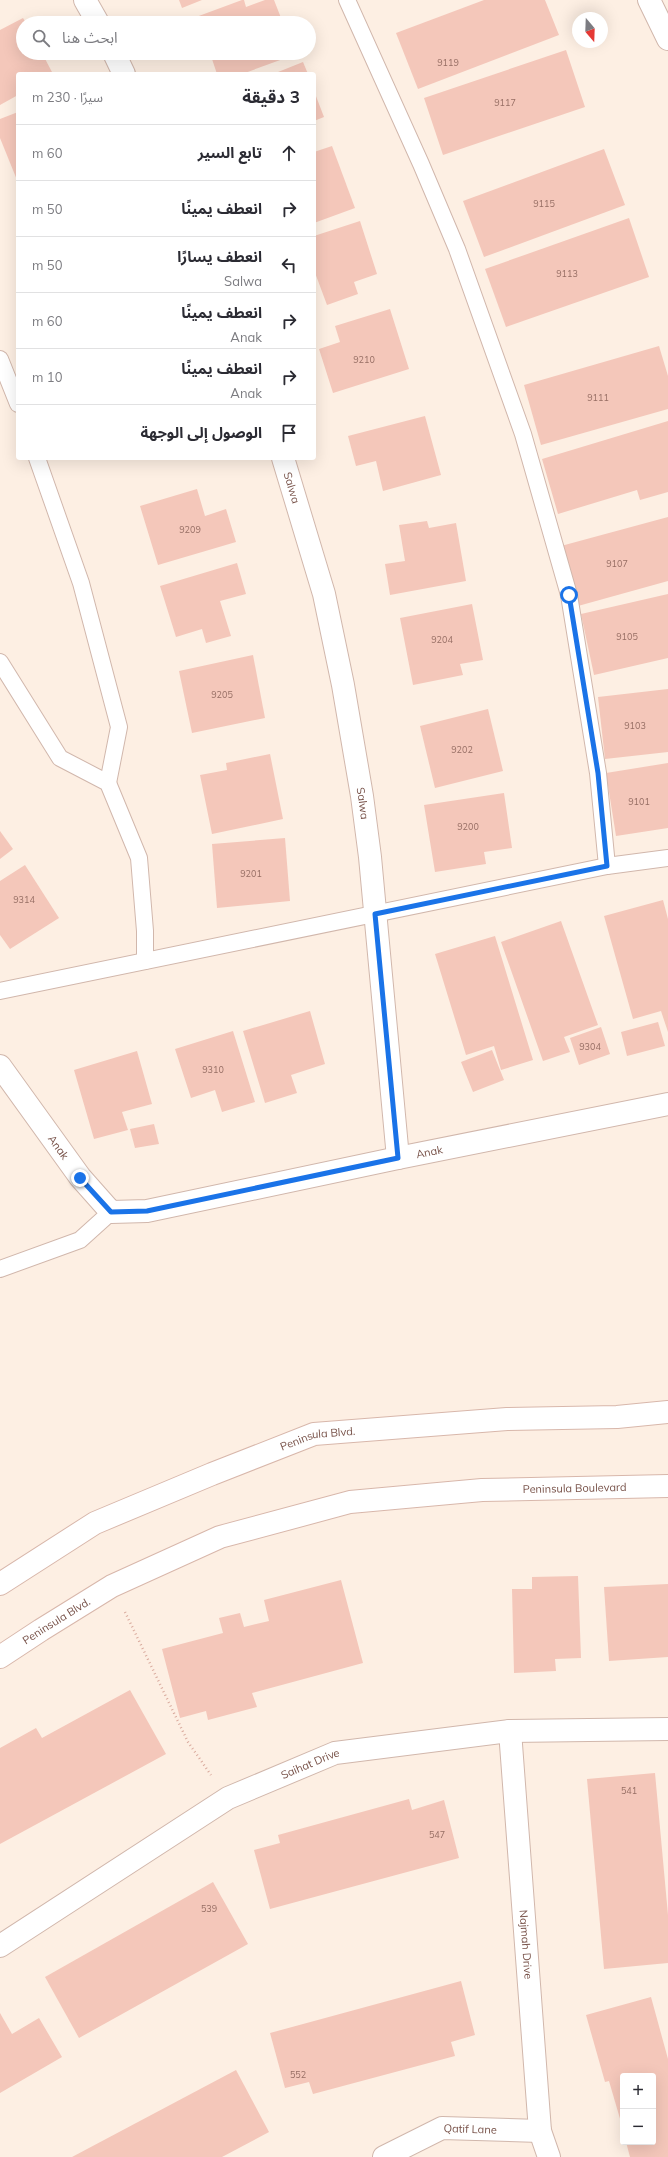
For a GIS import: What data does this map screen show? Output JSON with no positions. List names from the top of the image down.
{
  "streets": {
    "street": [
      "Salwa",
      "Anak",
      "Peninsula Blvd.",
      "Peninsula Boulevard",
      "Saihat Drive",
      "Najmah Drive",
      "Qatif Lane"
    ]
  },
  "crossings": [
    ["Salwa", "Anak"],
    ["Peninsula Blvd.", "Peninsula Boulevard"],
    ["Saihat Drive", "Najmah Drive"],
    ["Najmah Drive", "Qatif Lane"]
  ],
  "house_numbers": [
    "9119",
    "9117",
    "9115",
    "9113",
    "9210",
    "9111",
    "9209",
    "9107",
    "9105",
    "9204",
    "9205",
    "9103",
    "9202",
    "9101",
    "9200",
    "9201",
    "9314",
    "9304",
    "9310",
    "541",
    "547",
    "539",
    "552"
  ],
  "north": "bottom",
  "page": {
    "search": "ابحث هنا",
    "heading": ["3 دقيقة", "سيرًا · 230 m"],
    "list": [
      ["تابع السير", "60 m"],
      ["انعطف يمينًا", "50 m"],
      ["انعطف يسارًا", "Salwa", "50 m"],
      ["انعطف يمينًا", "Anak", "60 m"],
      ["انعطف يمينًا", "Anak", "10 m"],
      "الوصول إلى الوجهة"
    ],
    "map_buttons": ["+", "−"]
  }
}
